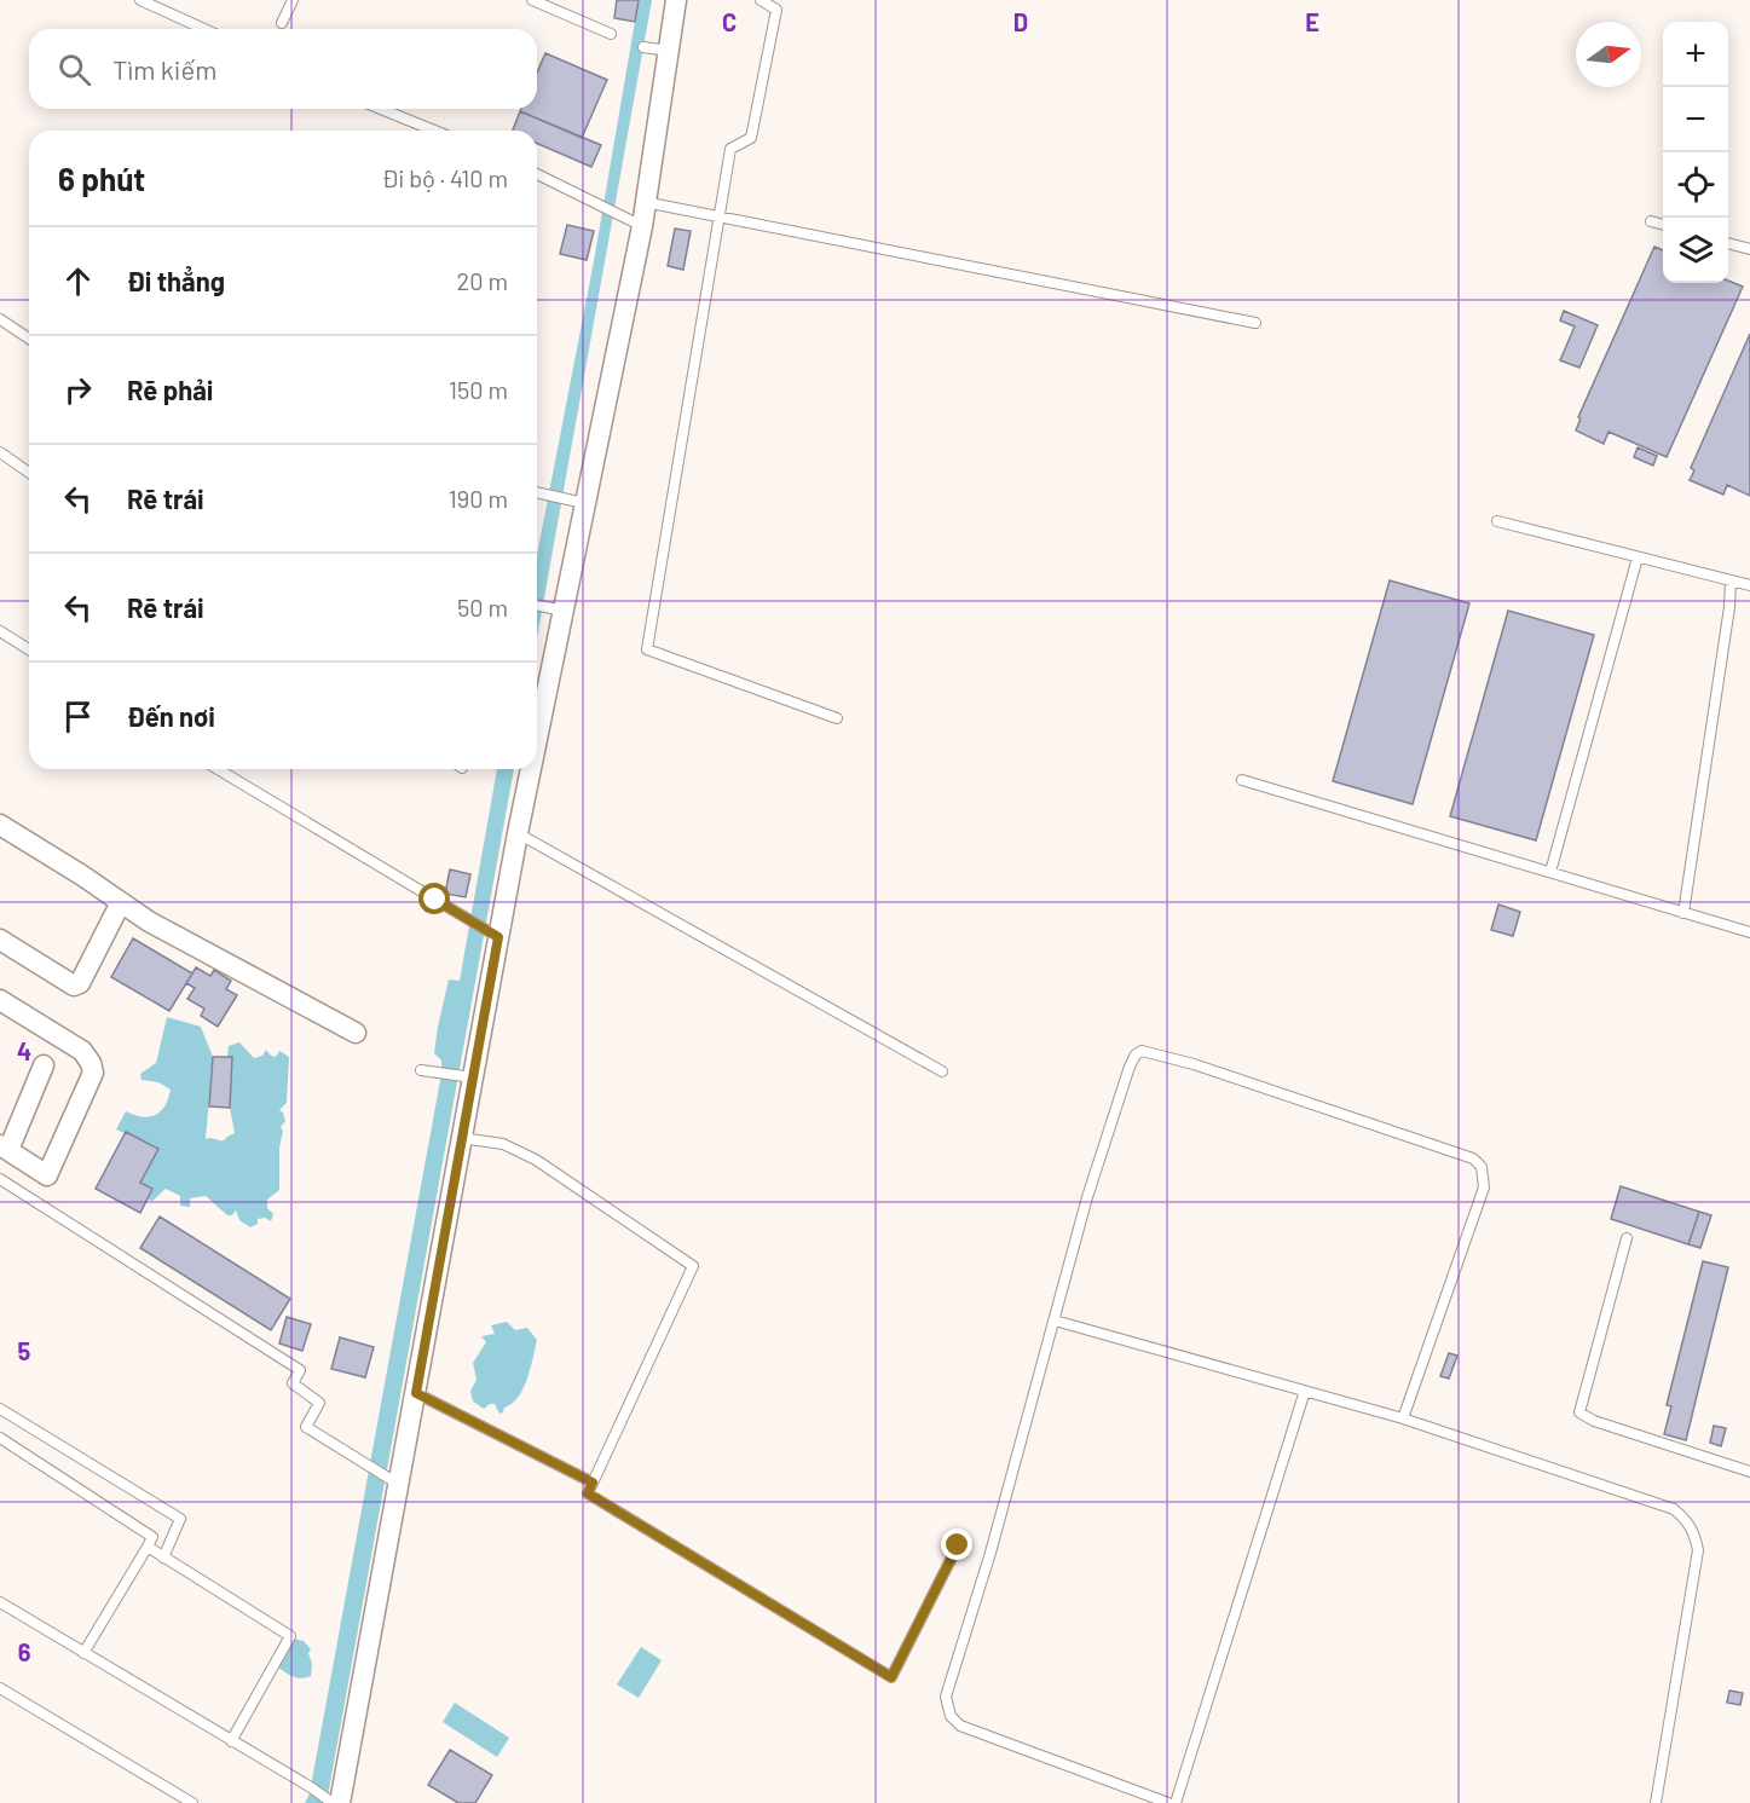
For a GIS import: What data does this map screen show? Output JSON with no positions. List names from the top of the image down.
{
  "north": "right",
  "page": {
    "map_buttons": ["+", "−"],
    "search": "Tìm kiếm",
    "heading": ["6 phút", "Đi bộ · 410 m"],
    "list": [
      ["Đi thẳng", "20 m"],
      ["Rẽ phải", "150 m"],
      ["Rẽ trái", "190 m"],
      ["Rẽ trái", "50 m"],
      "Đến nơi"
    ]
  },
  "grid": {
    "columns": ["C", "D", "E"],
    "rows": ["4", "5", "6"]
  }
}
